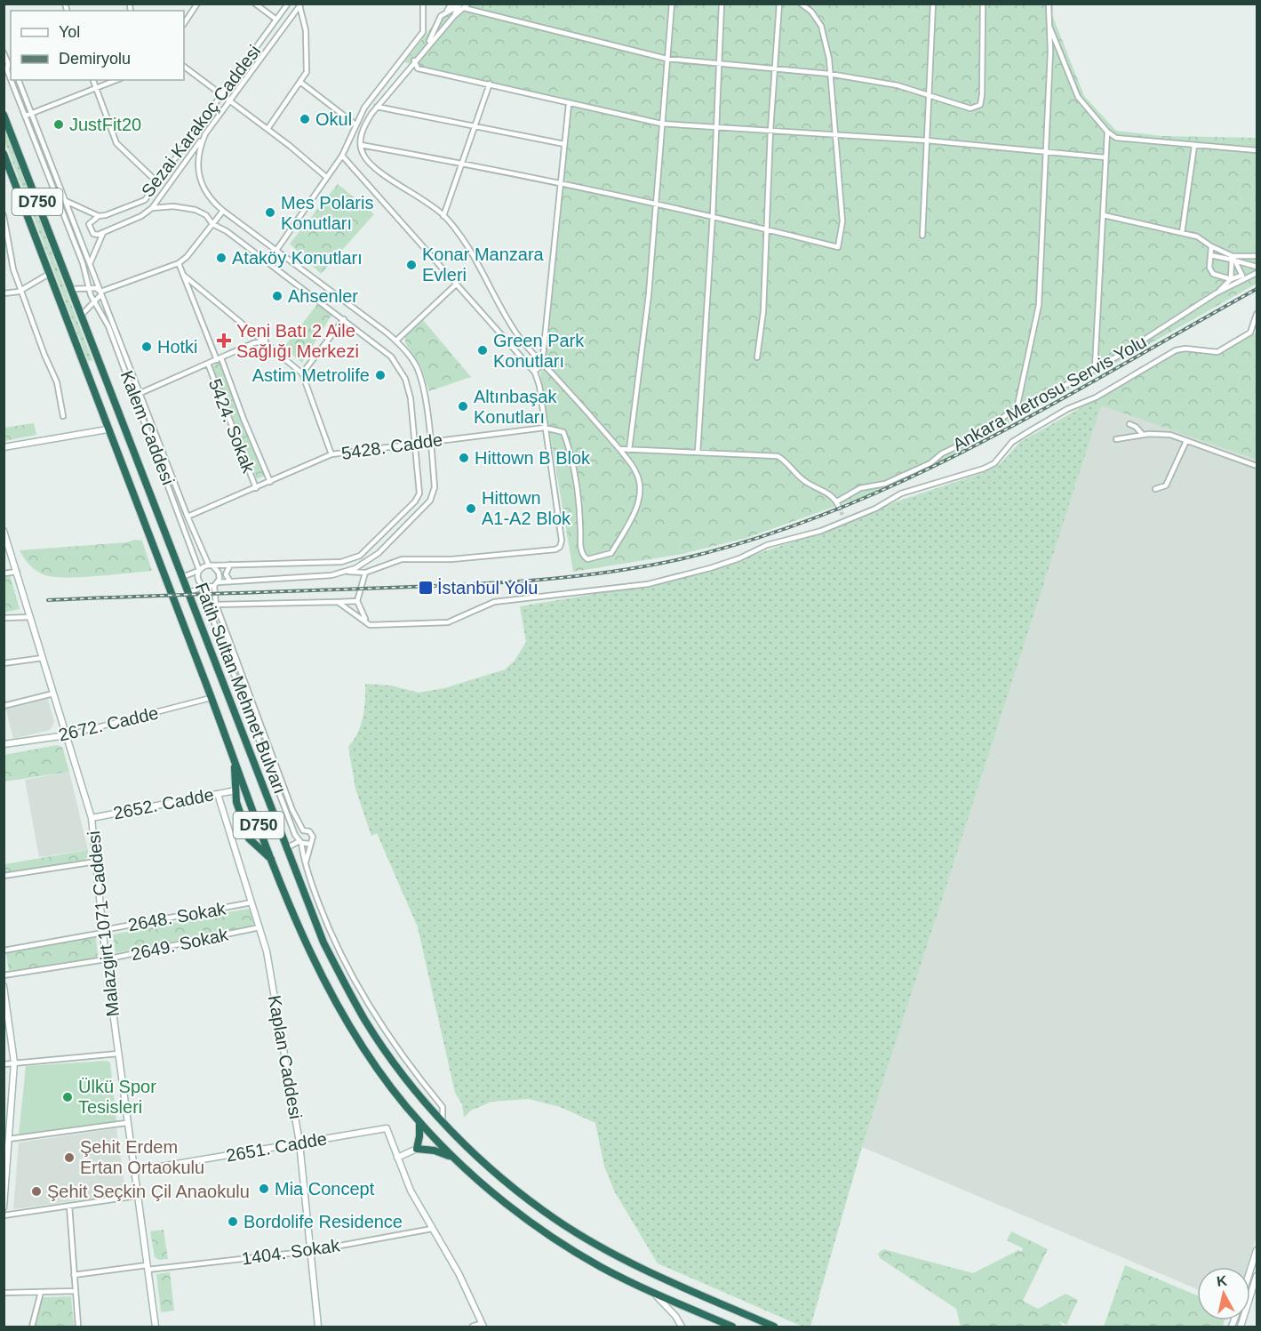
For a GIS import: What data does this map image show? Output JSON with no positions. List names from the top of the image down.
{
  "streets": {
    "highway": ["D750", "Fatih Sultan Mehmet Bulvarı"],
    "street": [
      "Sezai Karakoç Caddesi",
      "Ankara Metrosu Servis Yolu",
      "5424. Sokak",
      "Kalem Caddesi",
      "5428. Cadde",
      "2672. Cadde",
      "2652. Cadde",
      "2648. Sokak",
      "Malazgirt 1071 Caddesi",
      "2649. Sokak",
      "Kaplan Caddesi",
      "2651. Cadde",
      "1404. Sokak"
    ]
  },
  "crossings": [
    ["5424. Sokak", "5428. Cadde"],
    ["Kalem Caddesi", "5428. Cadde"],
    ["Fatih Sultan Mehmet Bulvarı", "2672. Cadde"],
    ["2672. Cadde", "Malazgirt 1071 Caddesi"],
    ["2652. Cadde", "Malazgirt 1071 Caddesi"],
    ["2652. Cadde", "Kaplan Caddesi"],
    ["2648. Sokak", "Malazgirt 1071 Caddesi"],
    ["2648. Sokak", "Kaplan Caddesi"],
    ["Malazgirt 1071 Caddesi", "2649. Sokak"],
    ["Malazgirt 1071 Caddesi", "2651. Cadde"],
    ["Malazgirt 1071 Caddesi", "1404. Sokak"],
    ["2649. Sokak", "Kaplan Caddesi"],
    ["Kaplan Caddesi", "2651. Cadde"],
    ["Kaplan Caddesi", "1404. Sokak"]
  ],
  "places": {
    "other": [
      "Okul",
      "JustFit20",
      "Mes Polaris Konutları",
      "Ataköy Konutları",
      "Konar Manzara Evleri",
      "Ahsenler",
      "Hotki",
      "Green Park Konutları",
      "Astim Metrolife",
      "Altınbaşak Konutları",
      "Hittown B Blok",
      "Hittown A1-A2 Blok",
      "Ülkü Spor Tesisleri",
      "Şehit Erdem Ertan Ortaokulu",
      "Mia Concept",
      "Şehit Seçkin Çil Anaokulu",
      "Bordolife Residence"
    ],
    "health": ["Yeni Batı 2 Aile Sağlığı Merkezi"],
    "transit": ["İstanbul Yolu"]
  },
  "legend": ["Yol", "Demiryolu"],
  "north": "top"
}
